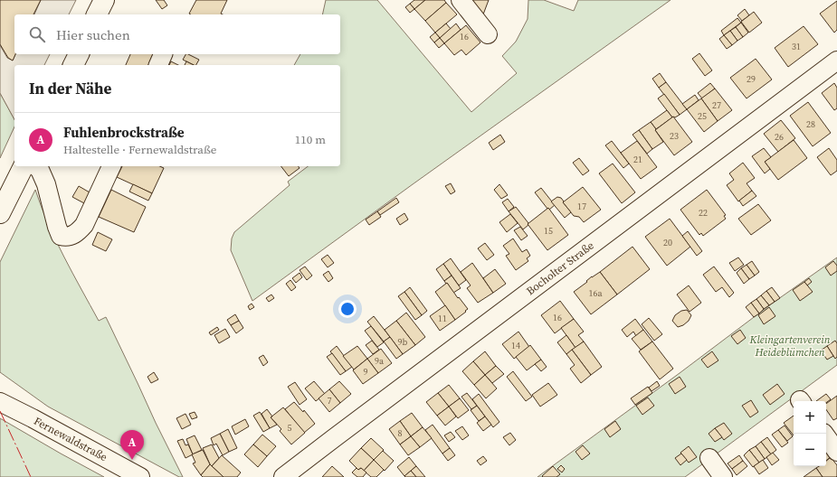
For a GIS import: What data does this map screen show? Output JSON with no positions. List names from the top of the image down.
{
  "streets": {
    "street": ["Bocholter Straße", "Fernewaldstraße"]
  },
  "parks": ["Kleingartenverein Heideblümchen"],
  "house_numbers": [
    "16",
    "31",
    "29",
    "27",
    "25",
    "28",
    "23",
    "26",
    "21",
    "17",
    "22",
    "15",
    "20",
    "16a",
    "16",
    "11",
    "9b",
    "14",
    "9a",
    "9",
    "7",
    "5",
    "8"
  ],
  "page": {
    "search": "Hier suchen",
    "heading": "In der Nähe",
    "list": [
      {
        "mark": "A",
        "name": "Fuhlenbrockstraße",
        "note": "Haltestelle · Fernewaldstraße",
        "value": "110 m"
      }
    ],
    "map_buttons": ["+", "−"],
    "pins": "A"
  }
}
